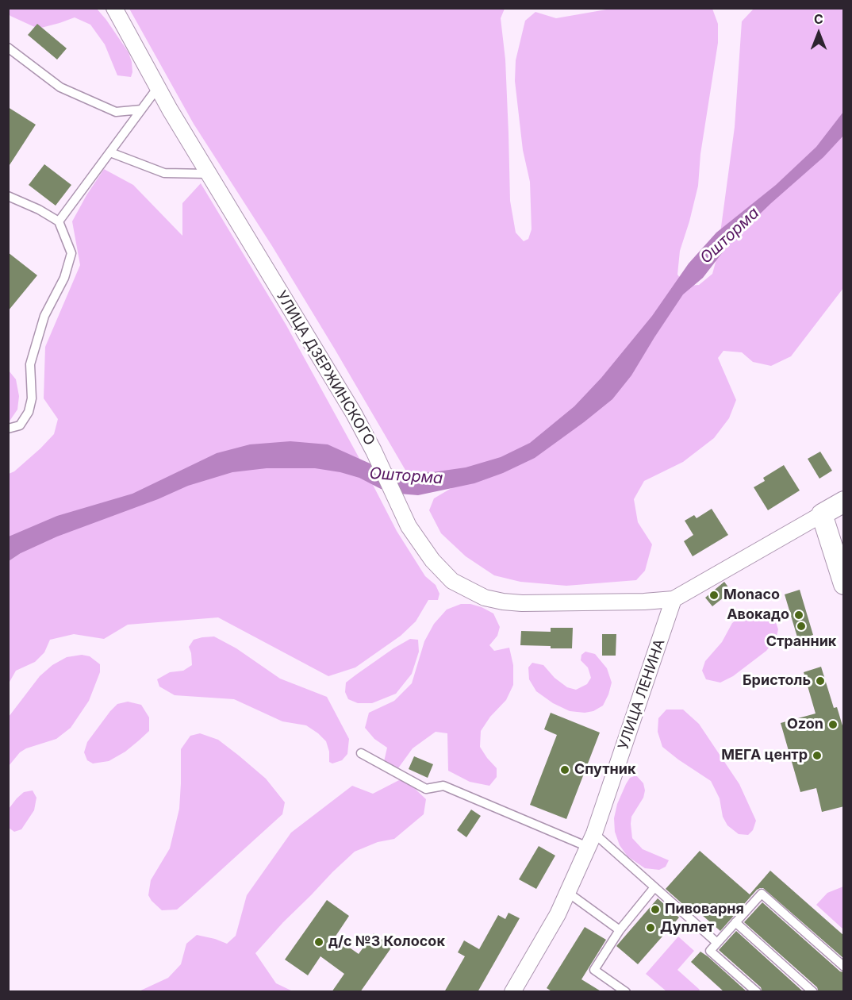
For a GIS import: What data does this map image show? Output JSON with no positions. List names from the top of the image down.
{
  "streets": {
    "street": ["УЛИЦА ДЗЕРЖИНСКОГО", "УЛИЦА ЛЕНИНА"]
  },
  "crossings": [
    ["УЛИЦА ДЗЕРЖИНСКОГО", "УЛИЦА ЛЕНИНА"]
  ],
  "water": ["Ошторма"],
  "places": [
    "Monaco",
    "Авокадо",
    "Странник",
    "Бристоль",
    "Ozon",
    "МЕГА центр",
    "Спутник",
    "Пивоварня",
    "Дуплет",
    "д/с №3 Колосок"
  ],
  "north": "top"
}
